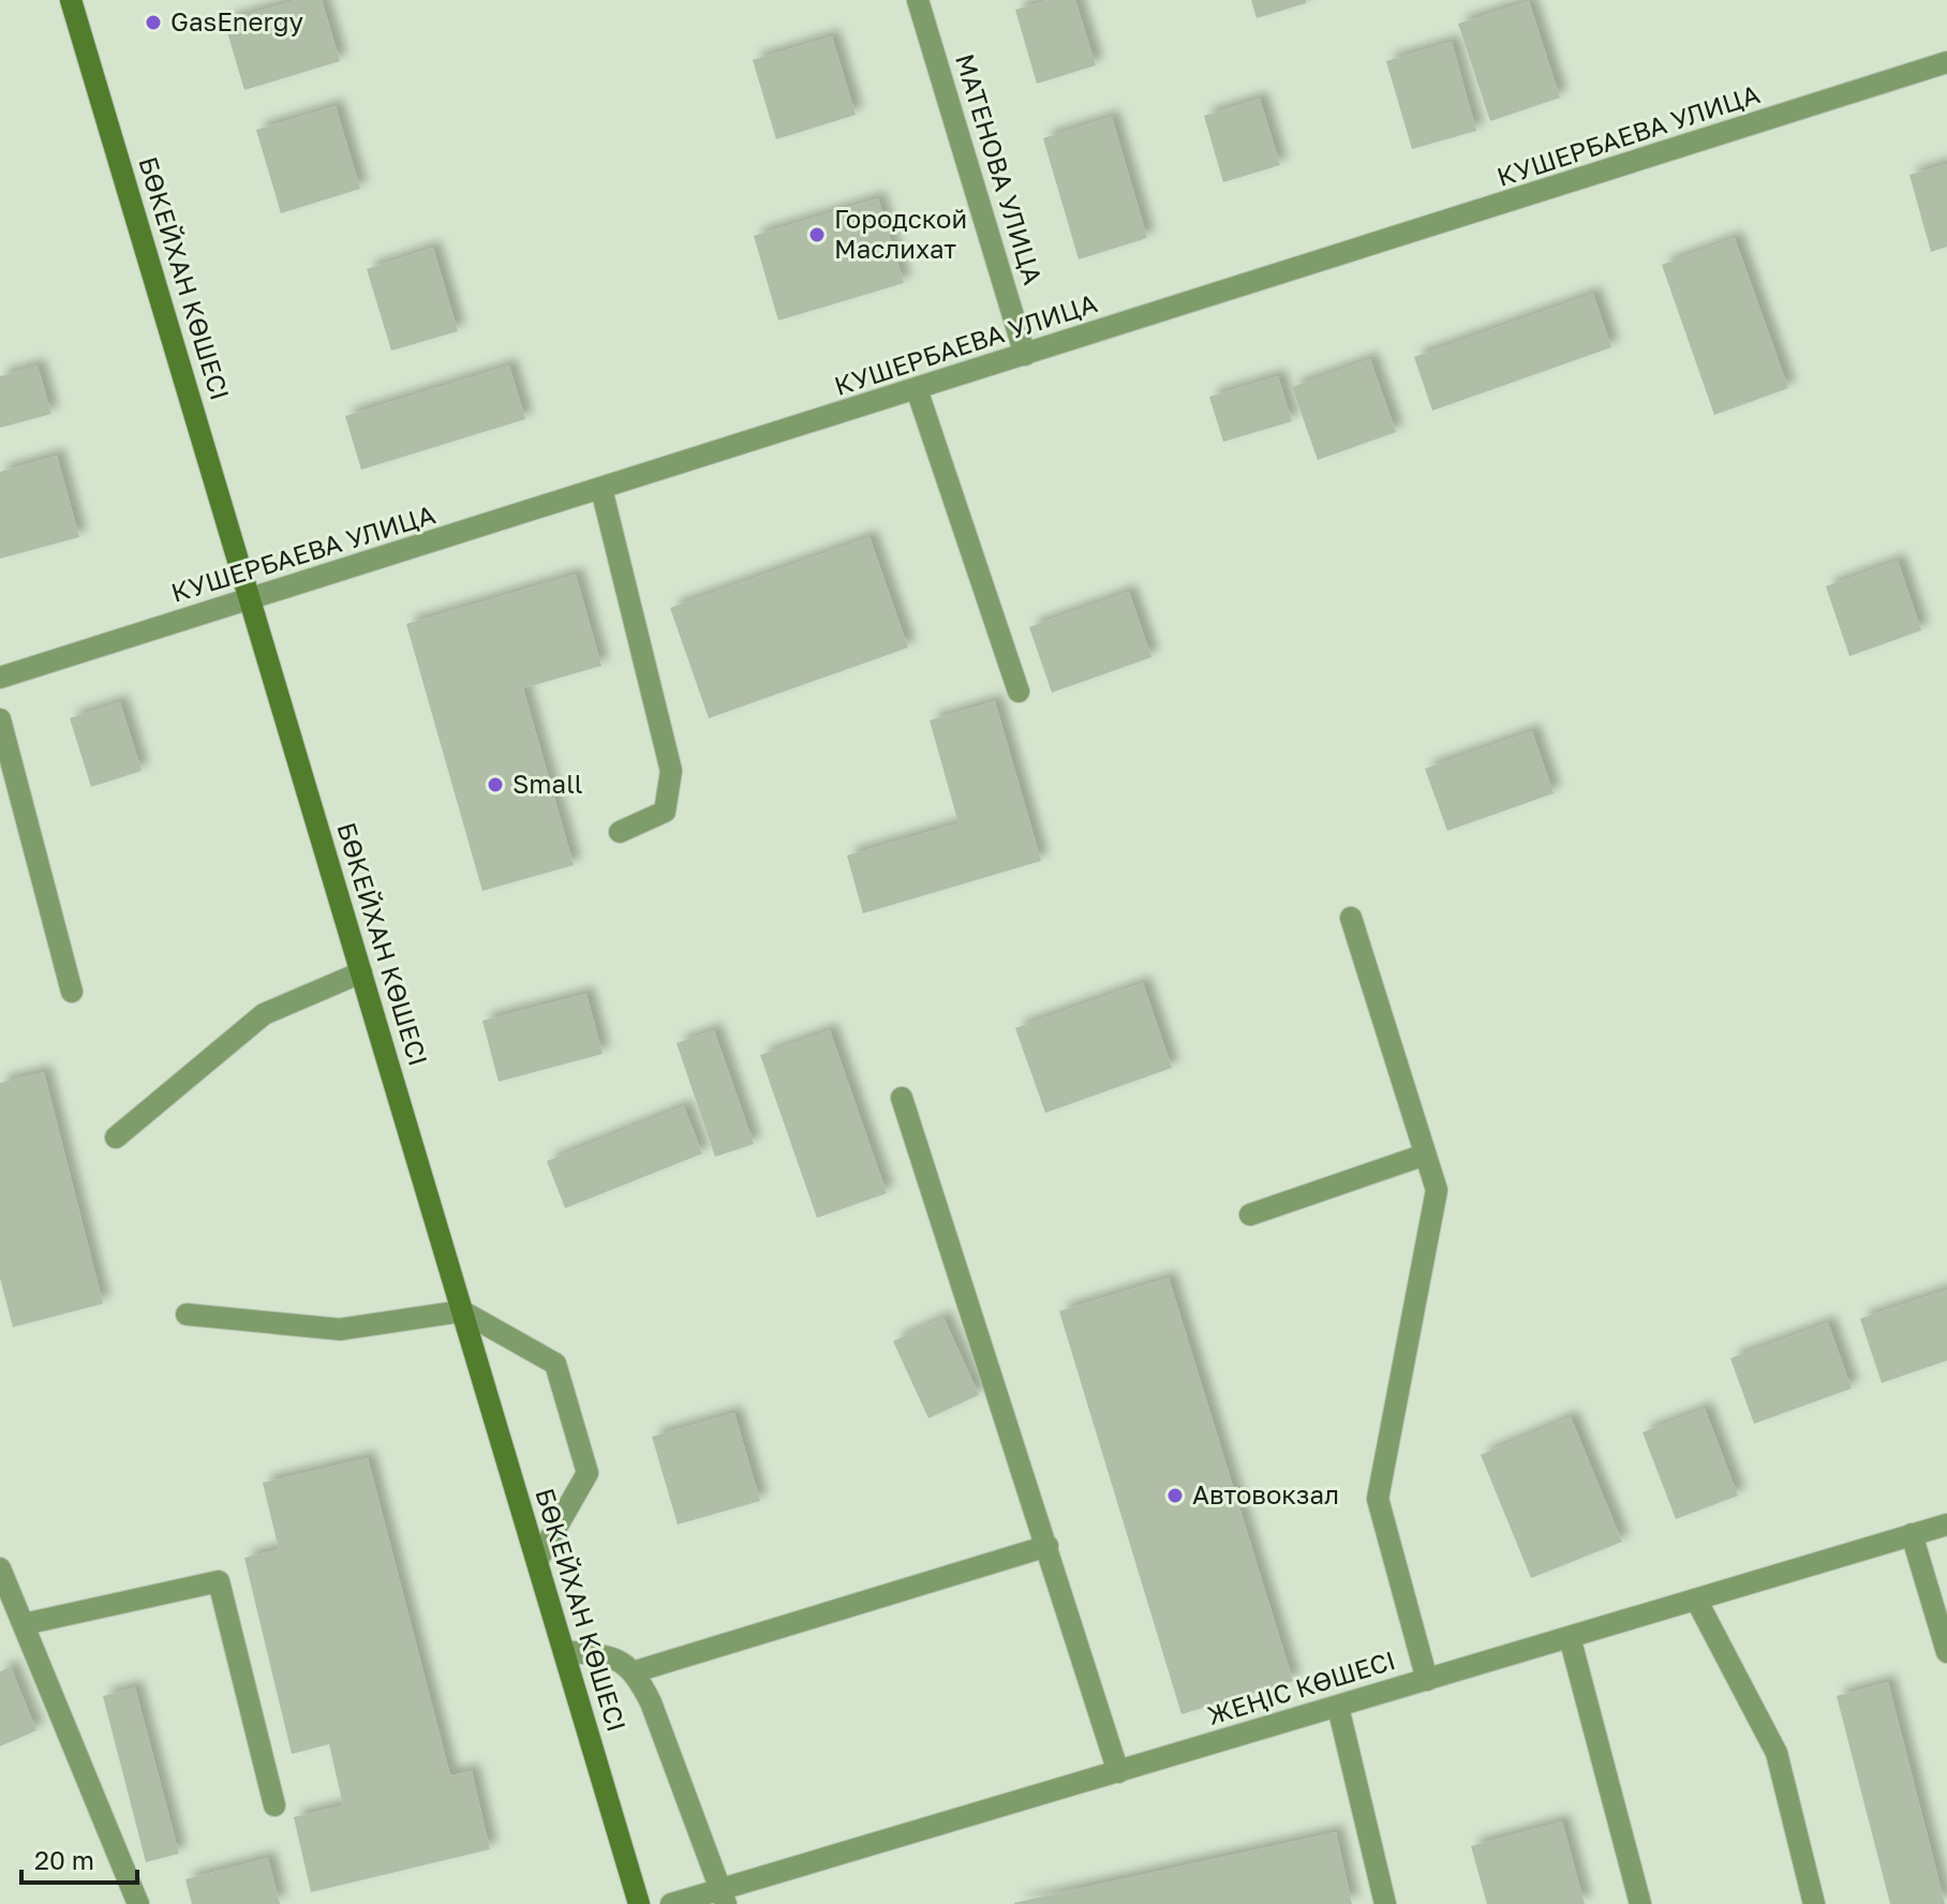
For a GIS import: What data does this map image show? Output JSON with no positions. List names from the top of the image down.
{
  "streets": {
    "street": [
      "КУШЕРБАЕВА УЛИЦА",
      "МАТЕНОВА УЛИЦА",
      "БӨКЕЙХАН КӨШЕСІ",
      "ЖЕҢІС КӨШЕСІ"
    ]
  },
  "crossings": [
    ["КУШЕРБАЕВА УЛИЦА", "МАТЕНОВА УЛИЦА"],
    ["КУШЕРБАЕВА УЛИЦА", "БӨКЕЙХАН КӨШЕСІ"]
  ],
  "places": [
    "GasEnergy",
    "Городской Маслихат",
    "Small",
    "Автовокзал"
  ],
  "scale_bar": "20 m"
}
